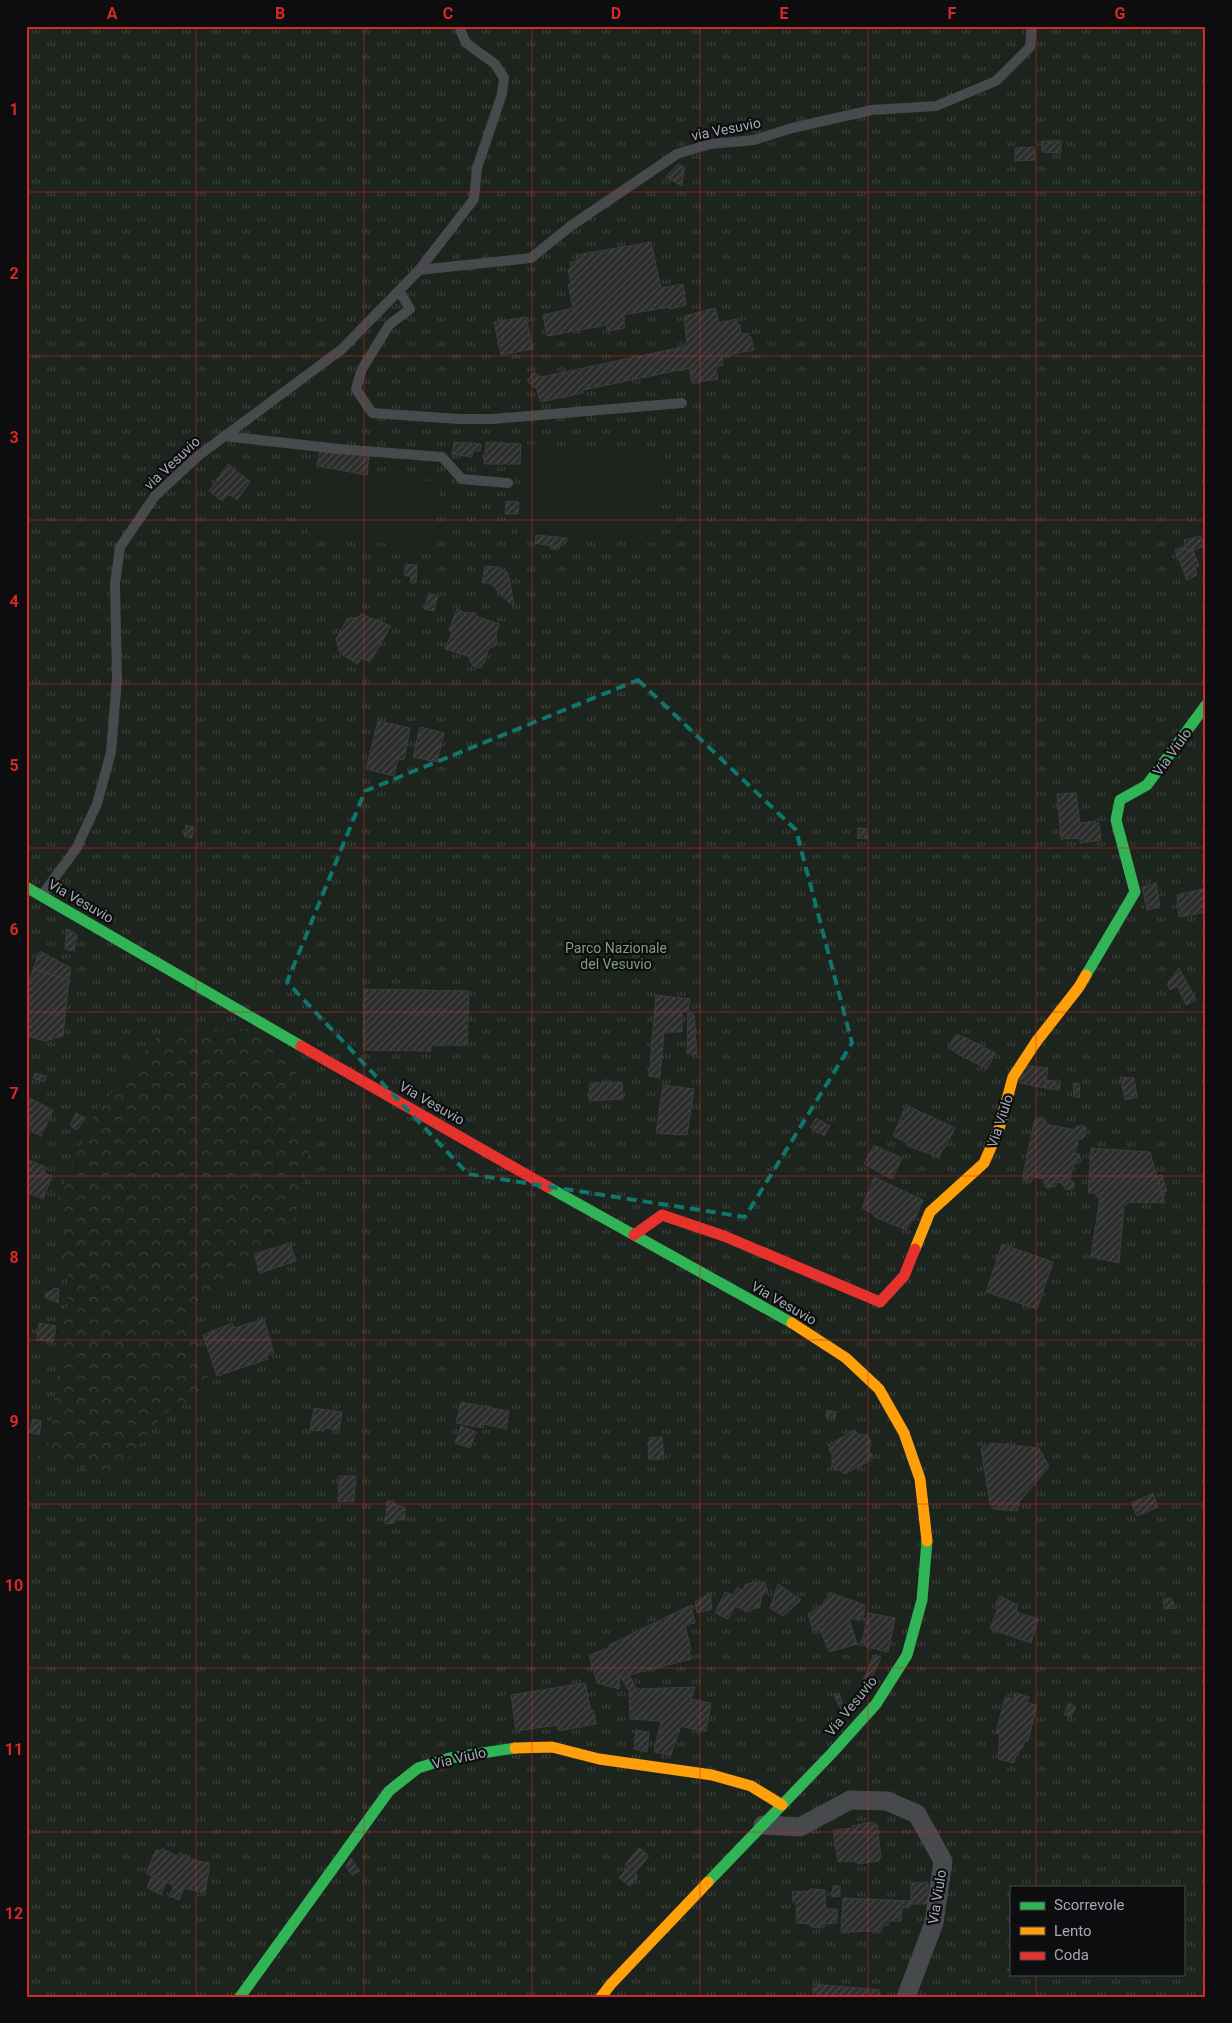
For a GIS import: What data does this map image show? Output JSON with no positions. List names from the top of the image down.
{
  "streets": {
    "street": ["Via Viulo", "Via Vesuvio"],
    "lane": ["via Vesuvio"]
  },
  "crossings": [
    ["via Vesuvio", "Via Vesuvio"],
    ["Via Viulo", "Via Vesuvio"]
  ],
  "parks": ["Parco Nazionale del Vesuvio"],
  "legend": ["Scorrevole", "Lento", "Coda"],
  "grid": {
    "columns": [
      "A",
      "B",
      "C",
      "D",
      "E",
      "F",
      "G"
    ],
    "rows": [
      "1",
      "2",
      "3",
      "4",
      "5",
      "6",
      "7",
      "8",
      "9",
      "10",
      "11",
      "12"
    ]
  }
}
